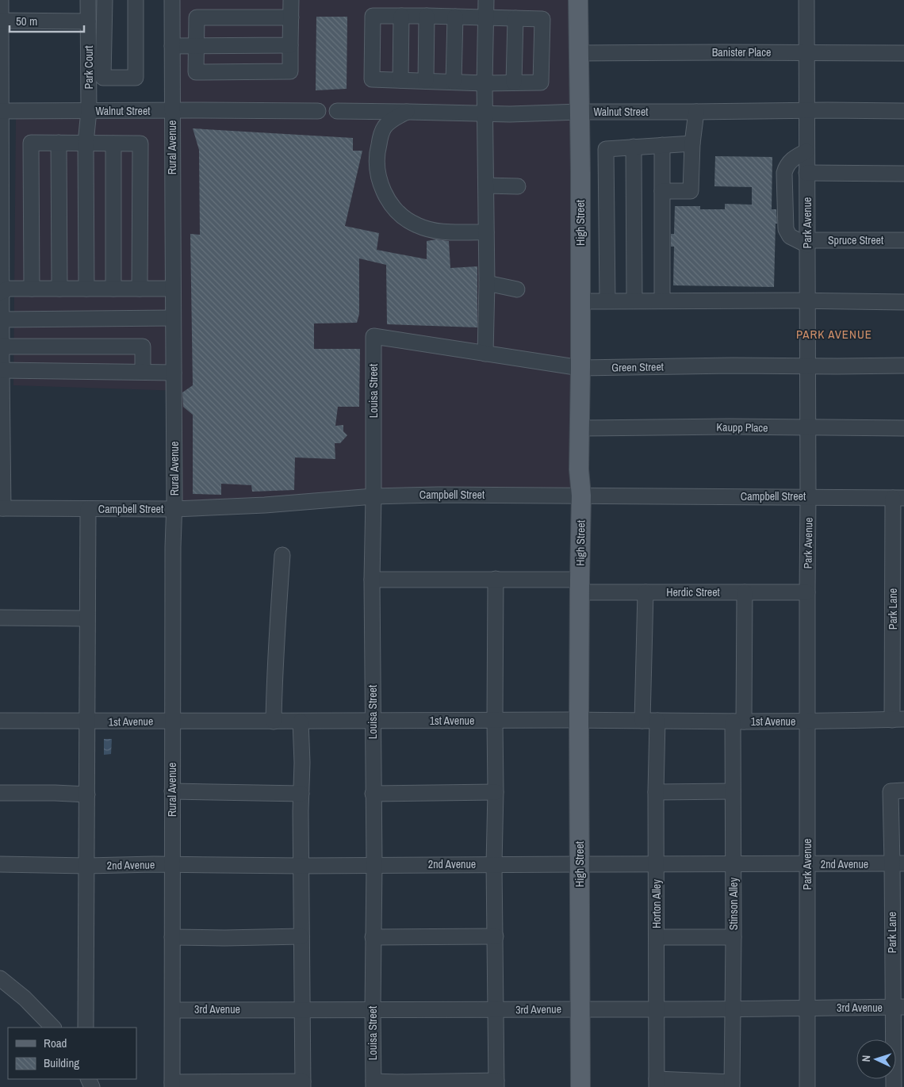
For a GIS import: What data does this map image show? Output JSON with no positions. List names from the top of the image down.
{
  "streets": {
    "main road": ["High Street"],
    "street": [
      "Banister Place",
      "Park Court",
      "Walnut Street",
      "Rural Avenue",
      "Park Avenue",
      "Spruce Street",
      "Green Street",
      "Louisa Street",
      "Kaupp Place",
      "Campbell Street",
      "Herdic Street",
      "Park Lane",
      "1st Avenue",
      "2nd Avenue",
      "Horton Alley",
      "Stinson Alley",
      "3rd Avenue"
    ]
  },
  "crossings": [
    ["Banister Place", "High Street"],
    ["Banister Place", "Park Avenue"],
    ["Park Court", "Walnut Street"],
    ["Walnut Street", "Rural Avenue"],
    ["Walnut Street", "High Street"],
    ["Walnut Street", "Park Avenue"],
    ["Rural Avenue", "Campbell Street"],
    ["Rural Avenue", "1st Avenue"],
    ["Rural Avenue", "2nd Avenue"],
    ["Rural Avenue", "3rd Avenue"],
    ["High Street", "Green Street"],
    ["High Street", "Kaupp Place"],
    ["High Street", "Campbell Street"],
    ["High Street", "Herdic Street"],
    ["High Street", "1st Avenue"],
    ["High Street", "2nd Avenue"],
    ["High Street", "3rd Avenue"],
    ["Park Avenue", "Spruce Street"],
    ["Park Avenue", "Green Street"],
    ["Park Avenue", "Kaupp Place"],
    ["Park Avenue", "Campbell Street"],
    ["Park Avenue", "Herdic Street"],
    ["Park Avenue", "1st Avenue"],
    ["Park Avenue", "2nd Avenue"],
    ["Park Avenue", "3rd Avenue"],
    ["Green Street", "Louisa Street"],
    ["Louisa Street", "Campbell Street"],
    ["Louisa Street", "Herdic Street"],
    ["Louisa Street", "1st Avenue"],
    ["Louisa Street", "2nd Avenue"],
    ["Louisa Street", "3rd Avenue"],
    ["Campbell Street", "Park Lane"],
    ["Herdic Street", "Stinson Alley"],
    ["Park Lane", "1st Avenue"],
    ["Park Lane", "2nd Avenue"],
    ["Park Lane", "3rd Avenue"],
    ["1st Avenue", "Horton Alley"],
    ["1st Avenue", "Stinson Alley"],
    ["2nd Avenue", "Horton Alley"],
    ["2nd Avenue", "Stinson Alley"],
    ["Horton Alley", "3rd Avenue"],
    ["Stinson Alley", "3rd Avenue"]
  ],
  "districts": ["PARK AVENUE"],
  "legend": ["Road", "Building"],
  "scale_bar": "50 m",
  "north": "left"
}
